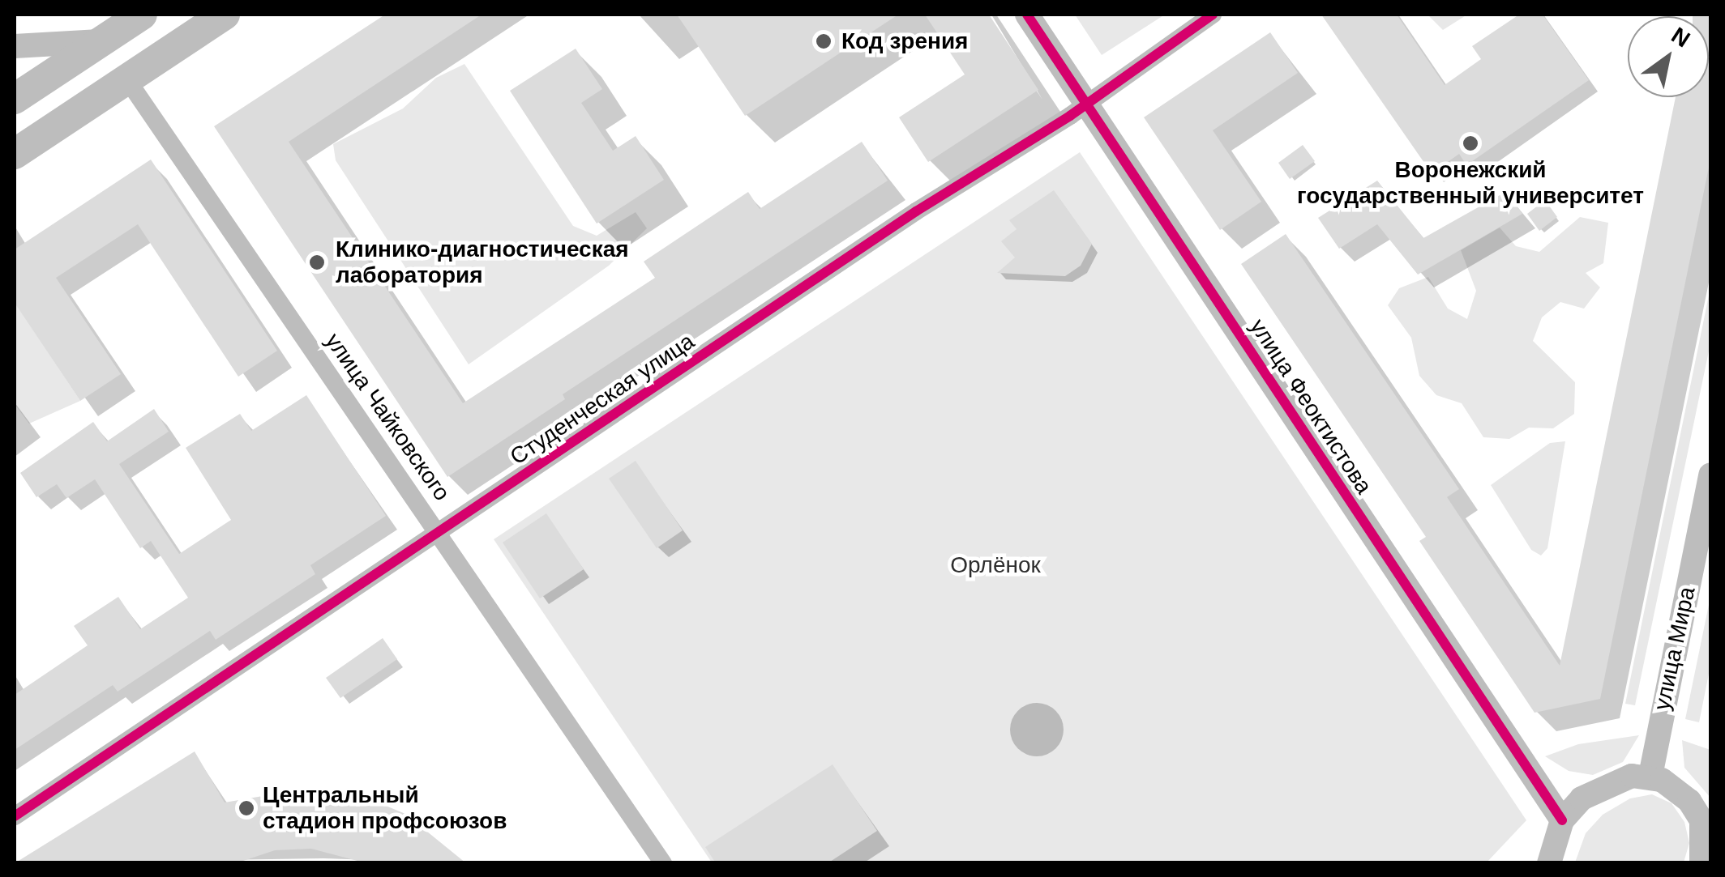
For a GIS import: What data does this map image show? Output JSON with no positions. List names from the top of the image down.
{
  "streets": {
    "street": [
      "Студенческая улица",
      "улица Феоктистова",
      "улица Чайковского",
      "улица Мира"
    ]
  },
  "crossings": [
    ["Студенческая улица", "улица Феоктистова"],
    ["Студенческая улица", "улица Чайковского"]
  ],
  "parks": ["Орлёнок"],
  "places": [
    "Код зрения",
    "Воронежский государственный университет",
    "Клинико-диагностическая лаборатория",
    "Центральный стадион профсоюзов"
  ],
  "north": "top right"
}
